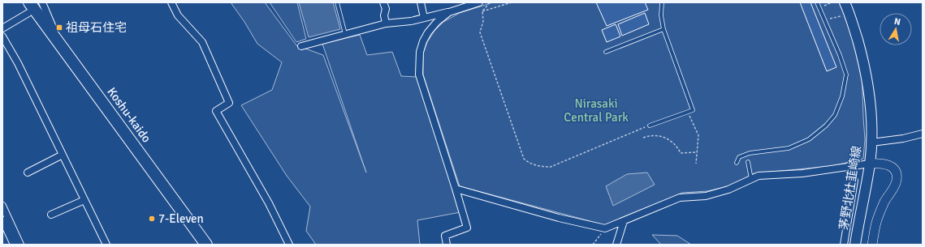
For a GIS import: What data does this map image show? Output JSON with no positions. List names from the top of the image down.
{
  "streets": {
    "highway": ["Koshu-kaido"],
    "main road": ["茅野北杜韮崎線"]
  },
  "parks": ["Nirasaki Central Park"],
  "places": {
    "transit": ["祖母石住宅"],
    "other": ["7-Eleven"]
  },
  "north": "top"
}
